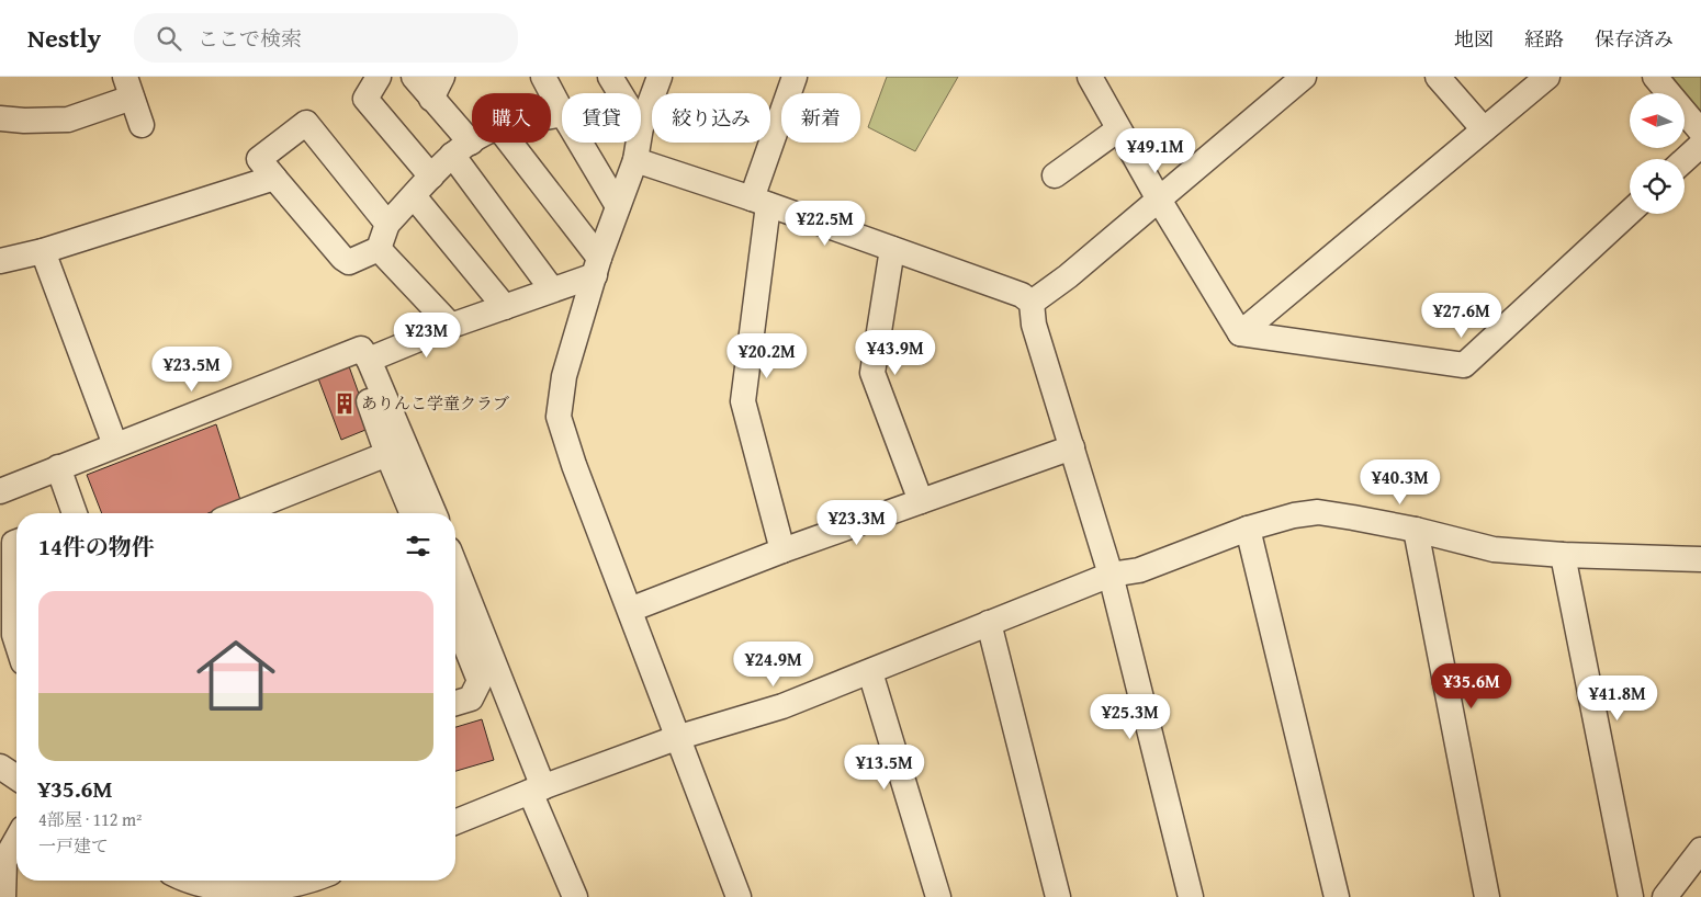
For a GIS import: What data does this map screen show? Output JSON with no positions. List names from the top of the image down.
{
  "places": {
    "building": ["ありんこ学童クラブ"]
  },
  "north": "left",
  "page": {
    "header": "Nestly",
    "search": "ここで検索",
    "nav": ["地図", "経路", "保存済み"],
    "chip": [
      "購入",
      "賃貸",
      "絞り込み",
      "新着"
    ],
    "price": [
      "¥49.1M",
      "¥22.5M",
      "¥27.6M",
      "¥23M",
      "¥43.9M",
      "¥20.2M",
      "¥23.5M",
      "¥40.3M",
      "¥23.3M",
      "¥24.9M",
      "¥35.6M",
      "¥41.8M",
      "¥25.3M",
      "¥13.5M"
    ],
    "heading": "14件の物件",
    "list": [
      {
        "name": "¥35.6M",
        "note": "4部屋 · 112 m² · 一戸建て"
      }
    ]
  }
}
